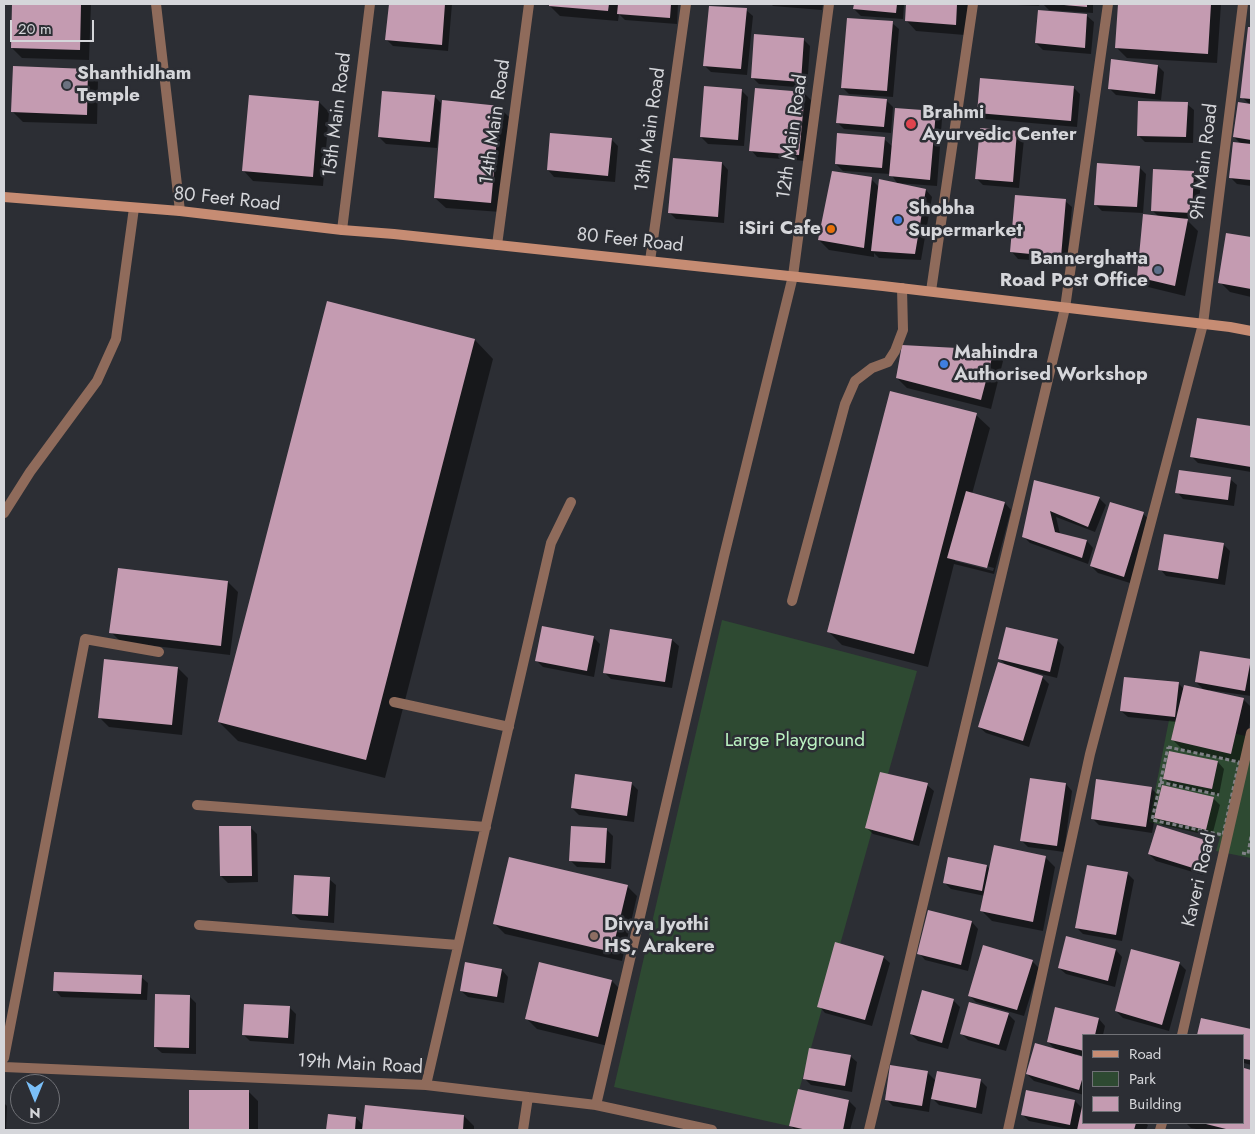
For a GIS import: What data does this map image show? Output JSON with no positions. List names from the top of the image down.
{
  "streets": {
    "main road": ["80 Feet Road"],
    "street": [
      "15th Main Road",
      "14th Main Road",
      "13th Main Road",
      "12th Main Road",
      "9th Main Road",
      "Kaveri Road",
      "19th Main Road"
    ]
  },
  "crossings": [
    ["15th Main Road", "80 Feet Road"],
    ["14th Main Road", "80 Feet Road"],
    ["13th Main Road", "80 Feet Road"],
    ["12th Main Road", "80 Feet Road"],
    ["12th Main Road", "19th Main Road"],
    ["9th Main Road", "80 Feet Road"]
  ],
  "parks": ["Large Playground"],
  "places": [
    "Shanthidham Temple",
    "Brahmi Ayurvedic Center",
    "Shobha Supermarket",
    "iSiri Cafe",
    "Bannerghatta Road Post Office",
    "Mahindra Authorised Workshop",
    "Divya Jyothi HS, Arakere"
  ],
  "legend": ["Road", "Park", "Building"],
  "scale_bar": "20 m",
  "north": "bottom"
}
